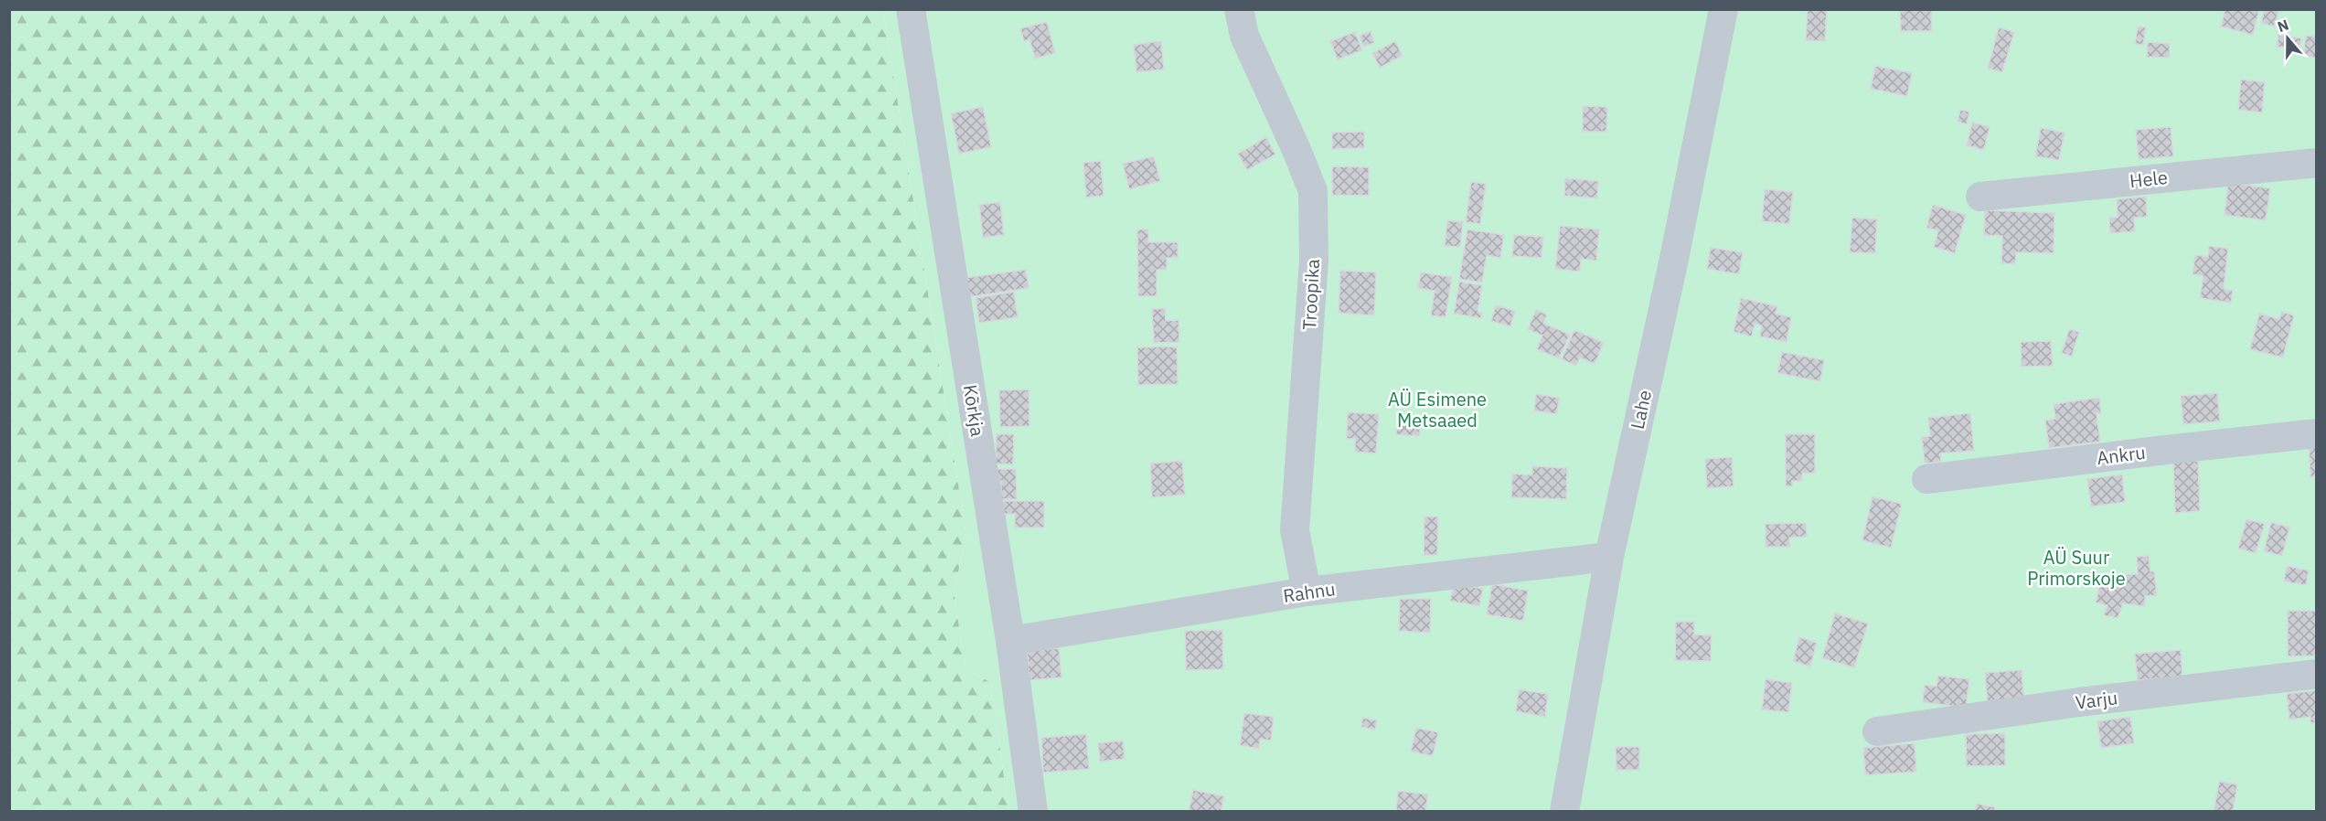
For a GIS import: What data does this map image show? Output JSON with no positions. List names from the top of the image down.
{
  "streets": {
    "street": [
      "Hele",
      "Troopika",
      "Lahe",
      "Kõrkja",
      "Ankru",
      "Rahnu",
      "Varju"
    ]
  },
  "crossings": [
    ["Troopika", "Rahnu"],
    ["Lahe", "Rahnu"],
    ["Kõrkja", "Rahnu"]
  ],
  "parks": ["AÜ Esimene Metsaaed", "AÜ Suur Primorskoje"],
  "north": "top"
}
